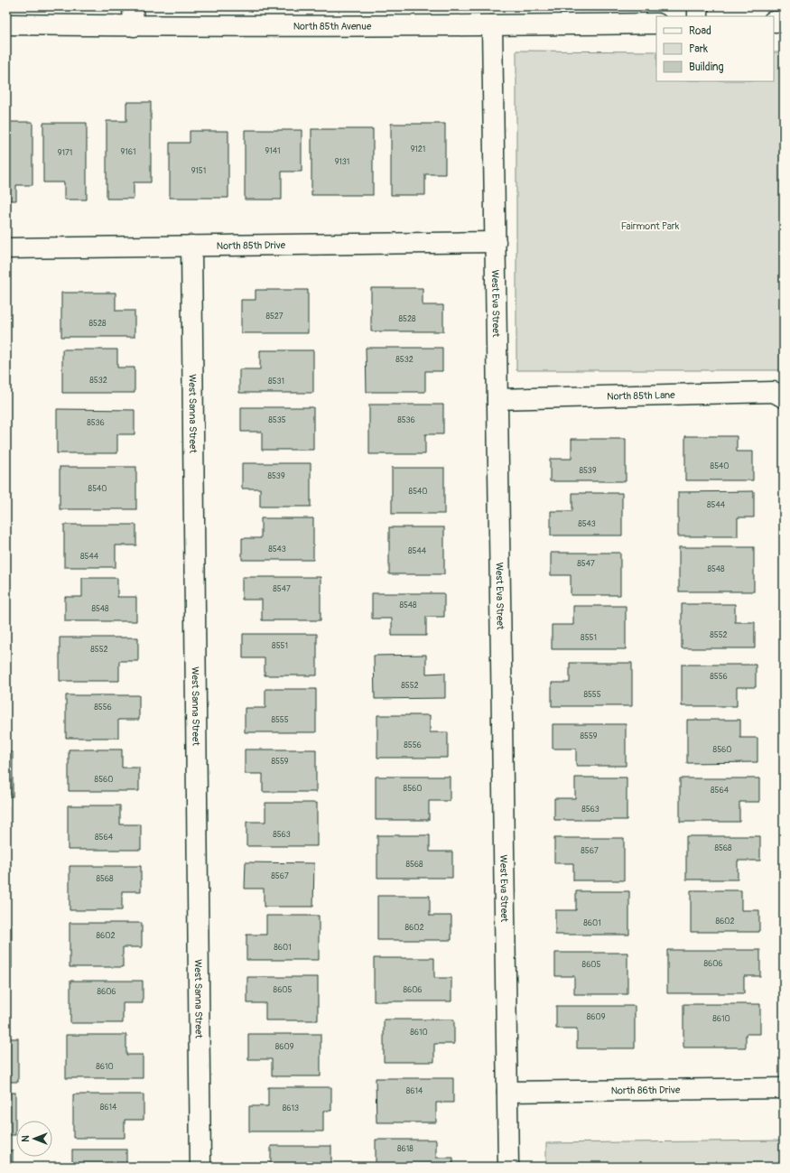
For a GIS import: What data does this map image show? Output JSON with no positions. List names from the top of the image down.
{
  "streets": {
    "street": [
      "North 85th Avenue",
      "North 85th Drive",
      "West Eva Street",
      "North 85th Lane",
      "West Sanna Street",
      "North 86th Drive"
    ]
  },
  "crossings": [
    ["North 85th Avenue", "West Eva Street"],
    ["North 85th Drive", "West Eva Street"],
    ["North 85th Drive", "West Sanna Street"],
    ["West Eva Street", "North 85th Lane"],
    ["West Eva Street", "North 86th Drive"]
  ],
  "parks": ["Fairmont Park"],
  "house_numbers": [
    "9121",
    "9141",
    "9161",
    "9171",
    "9131",
    "9151",
    "8527",
    "8528",
    "8528",
    "8532",
    "8532",
    "8531",
    "8535",
    "8536",
    "8536",
    "8540",
    "8539",
    "8539",
    "8540",
    "8540",
    "8544",
    "8543",
    "8543",
    "8544",
    "8544",
    "8547",
    "8548",
    "8547",
    "8548",
    "8548",
    "8552",
    "8551",
    "8551",
    "8552",
    "8556",
    "8552",
    "8555",
    "8556",
    "8555",
    "8559",
    "8556",
    "8560",
    "8559",
    "8560",
    "8560",
    "8564",
    "8563",
    "8563",
    "8564",
    "8568",
    "8567",
    "8568",
    "8567",
    "8568",
    "8602",
    "8601",
    "8602",
    "8602",
    "8601",
    "8606",
    "8605",
    "8605",
    "8606",
    "8606",
    "8609",
    "8610",
    "8610",
    "8609",
    "8610",
    "8614",
    "8614",
    "8613",
    "8618"
  ],
  "legend": ["Road", "Park", "Building"],
  "north": "left"
}
